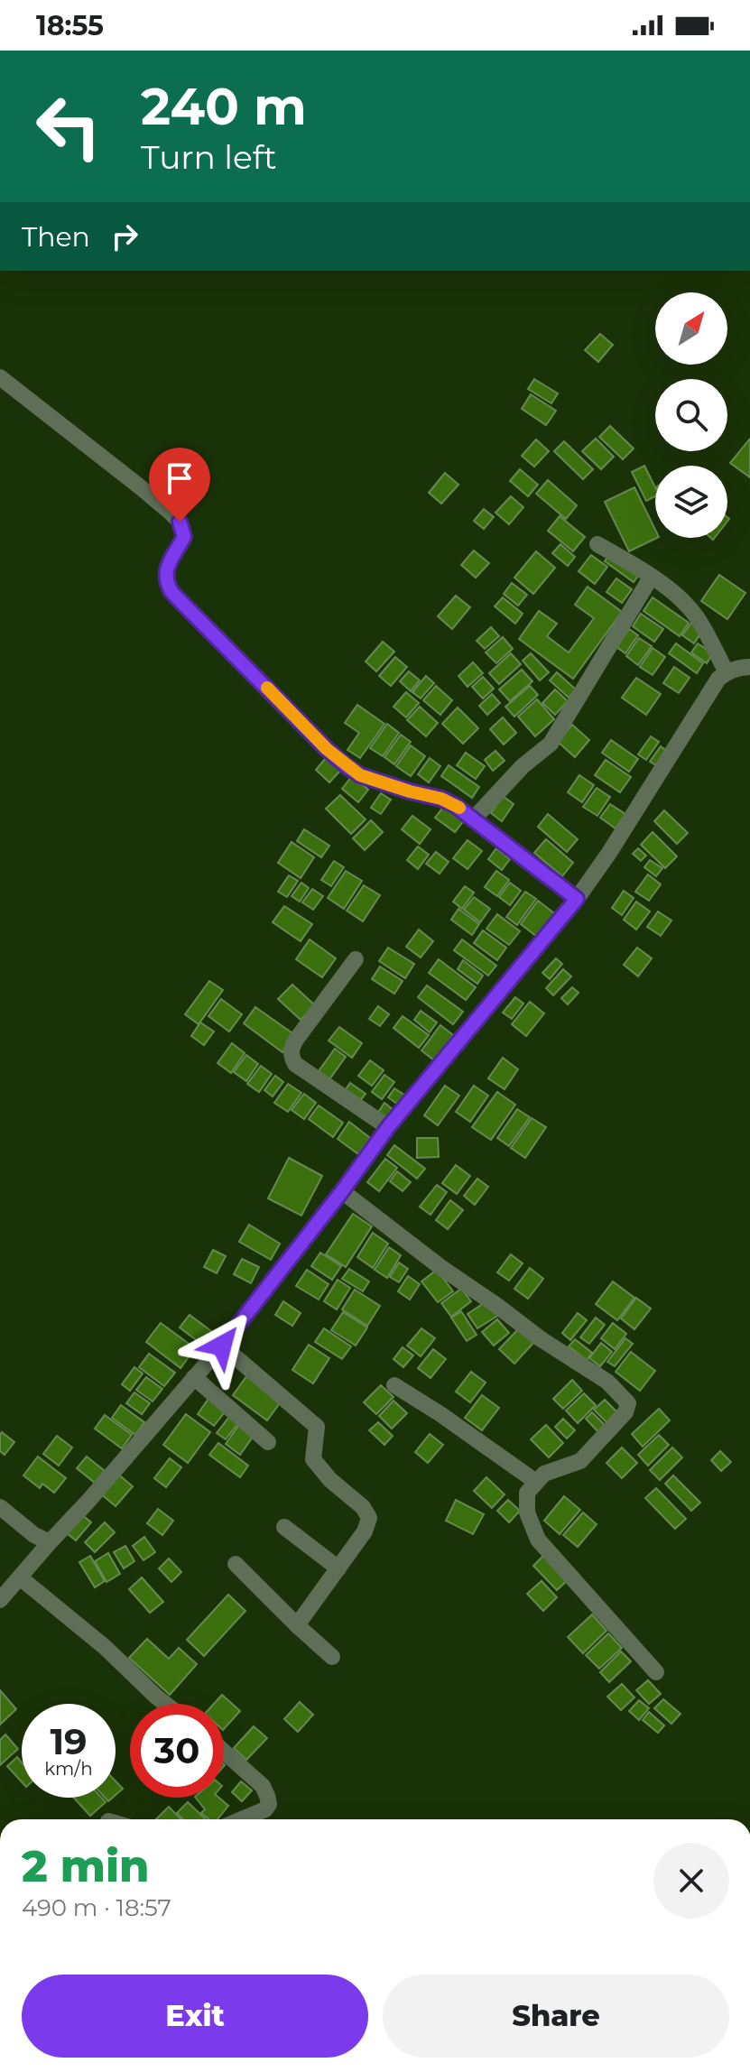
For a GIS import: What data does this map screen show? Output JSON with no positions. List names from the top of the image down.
{
  "north": "top right",
  "page": {
    "status": "18:55",
    "turn": ["240 m", "Turn left"],
    "then": "Then",
    "speed": "19 km/h",
    "limit": "30",
    "heading": ["2 min", "490 m · 18:57"],
    "buttons": ["Exit", "Share"]
  }
}
